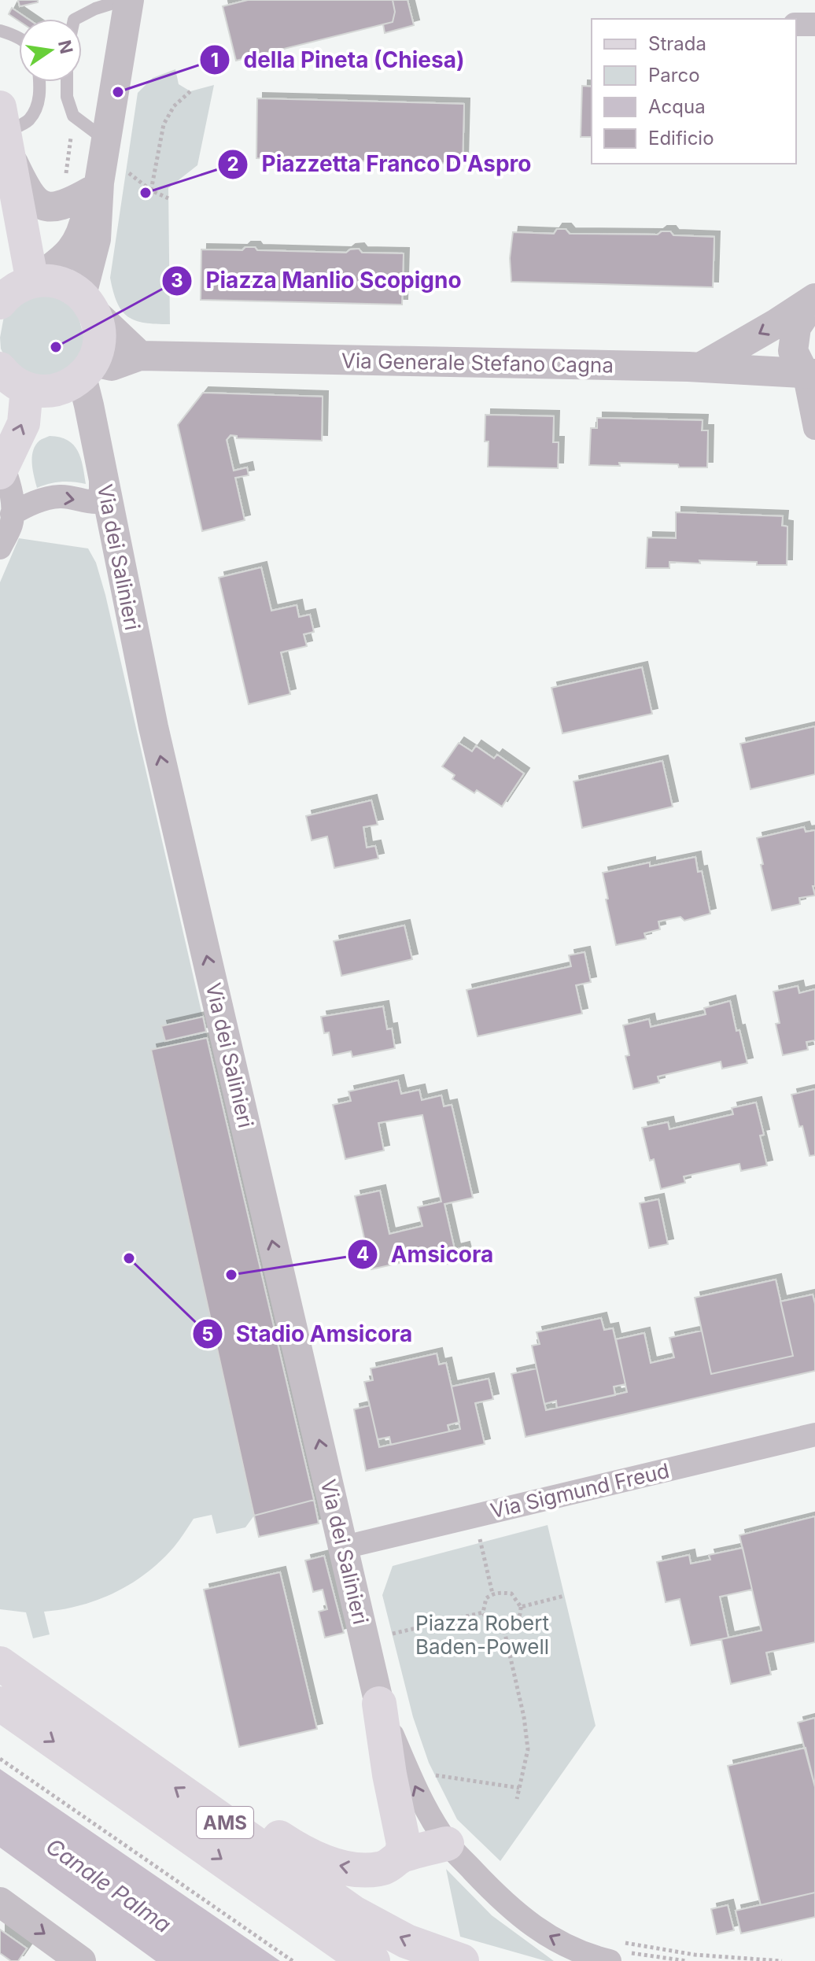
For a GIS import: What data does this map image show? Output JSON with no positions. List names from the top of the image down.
{
  "streets": {
    "highway": ["AMS"],
    "street": ["Via Generale Stefano Cagna", "Via dei Salinieri", "Via Sigmund Freud"]
  },
  "crossings": [
    ["Via Generale Stefano Cagna", "Via dei Salinieri"],
    ["Via dei Salinieri", "Via Sigmund Freud"]
  ],
  "one_way": ["Via dei Salinieri"],
  "water": ["Canale Palma"],
  "parks": ["Piazza Robert Baden-Powell"],
  "places": [
    "della Pineta (Chiesa)",
    "Piazzetta Franco D'Aspro",
    "Piazza Manlio Scopigno",
    "Stadio Amsicora",
    "Amsicora"
  ],
  "legend": [
    "Strada",
    "Parco",
    "Acqua",
    "Edificio"
  ],
  "north": "right"
}
